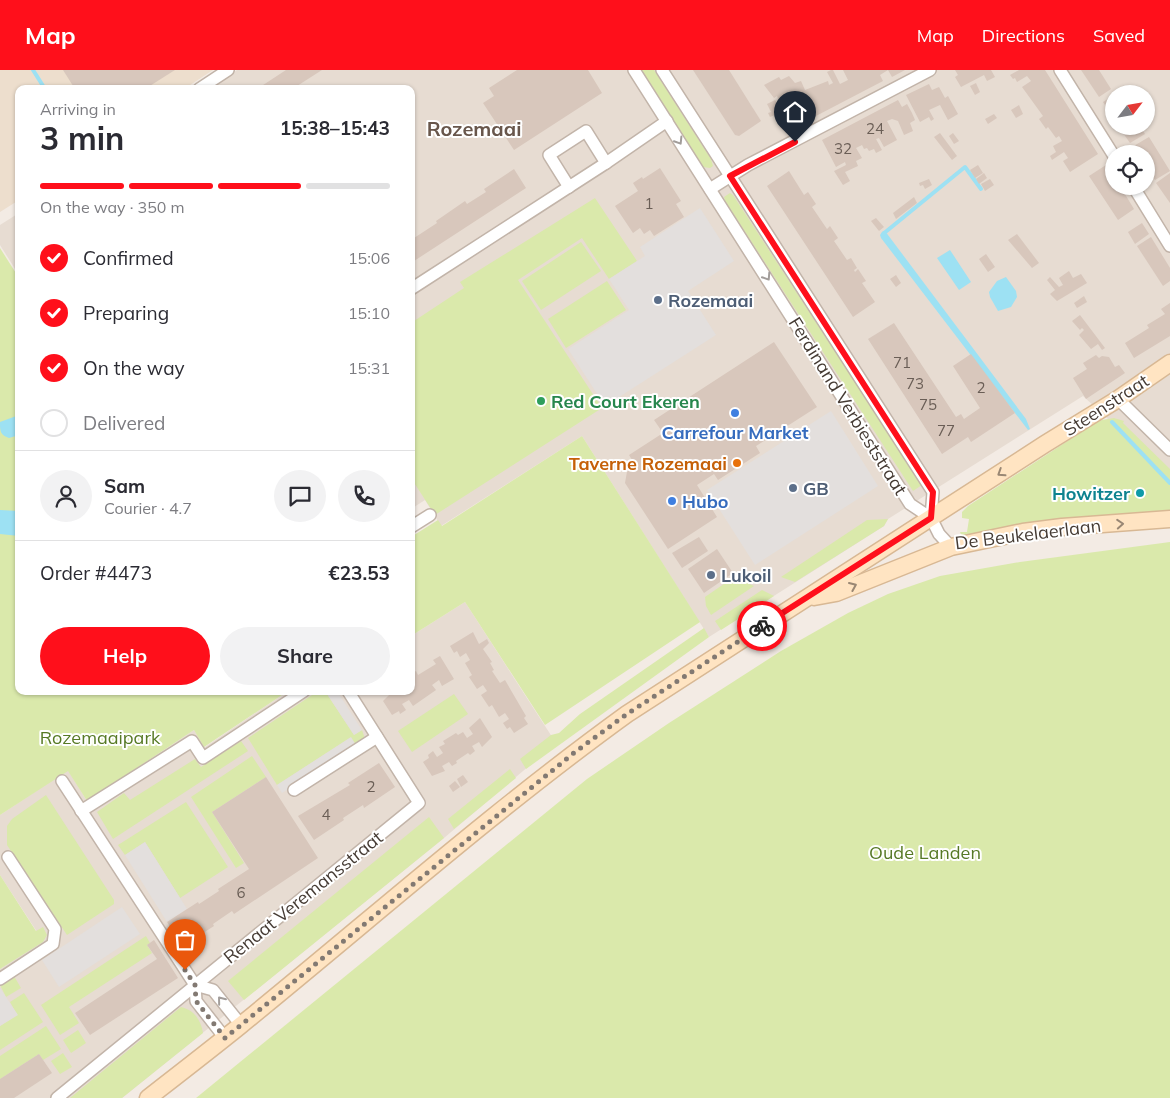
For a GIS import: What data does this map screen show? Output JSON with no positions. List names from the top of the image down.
{
  "streets": {
    "main road": ["Steenstraat", "De Beukelaerlaan"],
    "street": ["Ferdinand Verbieststraat", "Renaat Veremansstraat"]
  },
  "crossings": [
    ["Steenstraat", "Ferdinand Verbieststraat"],
    ["Steenstraat", "De Beukelaerlaan"],
    ["Ferdinand Verbieststraat", "De Beukelaerlaan"]
  ],
  "one_way": ["De Beukelaerlaan"],
  "districts": ["Rozemaai"],
  "parks": ["Rozemaaipark", "Oude Landen"],
  "places": [
    "Rozemaai",
    "Red Court Ekeren",
    "Carrefour Market",
    "Taverne Rozemaai",
    "GB",
    "Howitzer",
    "Hubo",
    "Lukoil"
  ],
  "house_numbers": [
    "24",
    "32",
    "1",
    "71",
    "73",
    "2",
    "75",
    "77",
    "2",
    "4",
    "6"
  ],
  "north": "top right",
  "page": {
    "header": "Map",
    "nav": ["Map", "Directions", "Saved"],
    "heading": ["3 min", "Arriving in", "15:38–15:43"],
    "panel": [
      "Sam",
      "Courier · 4.7",
      "Order #4473",
      "€23.53"
    ],
    "bar": "On the way · 350 m",
    "list": [
      ["Confirmed", "15:06"],
      ["Preparing", "15:10"],
      ["On the way", "15:31"],
      "Delivered"
    ],
    "buttons": ["Help", "Share"]
  }
}
